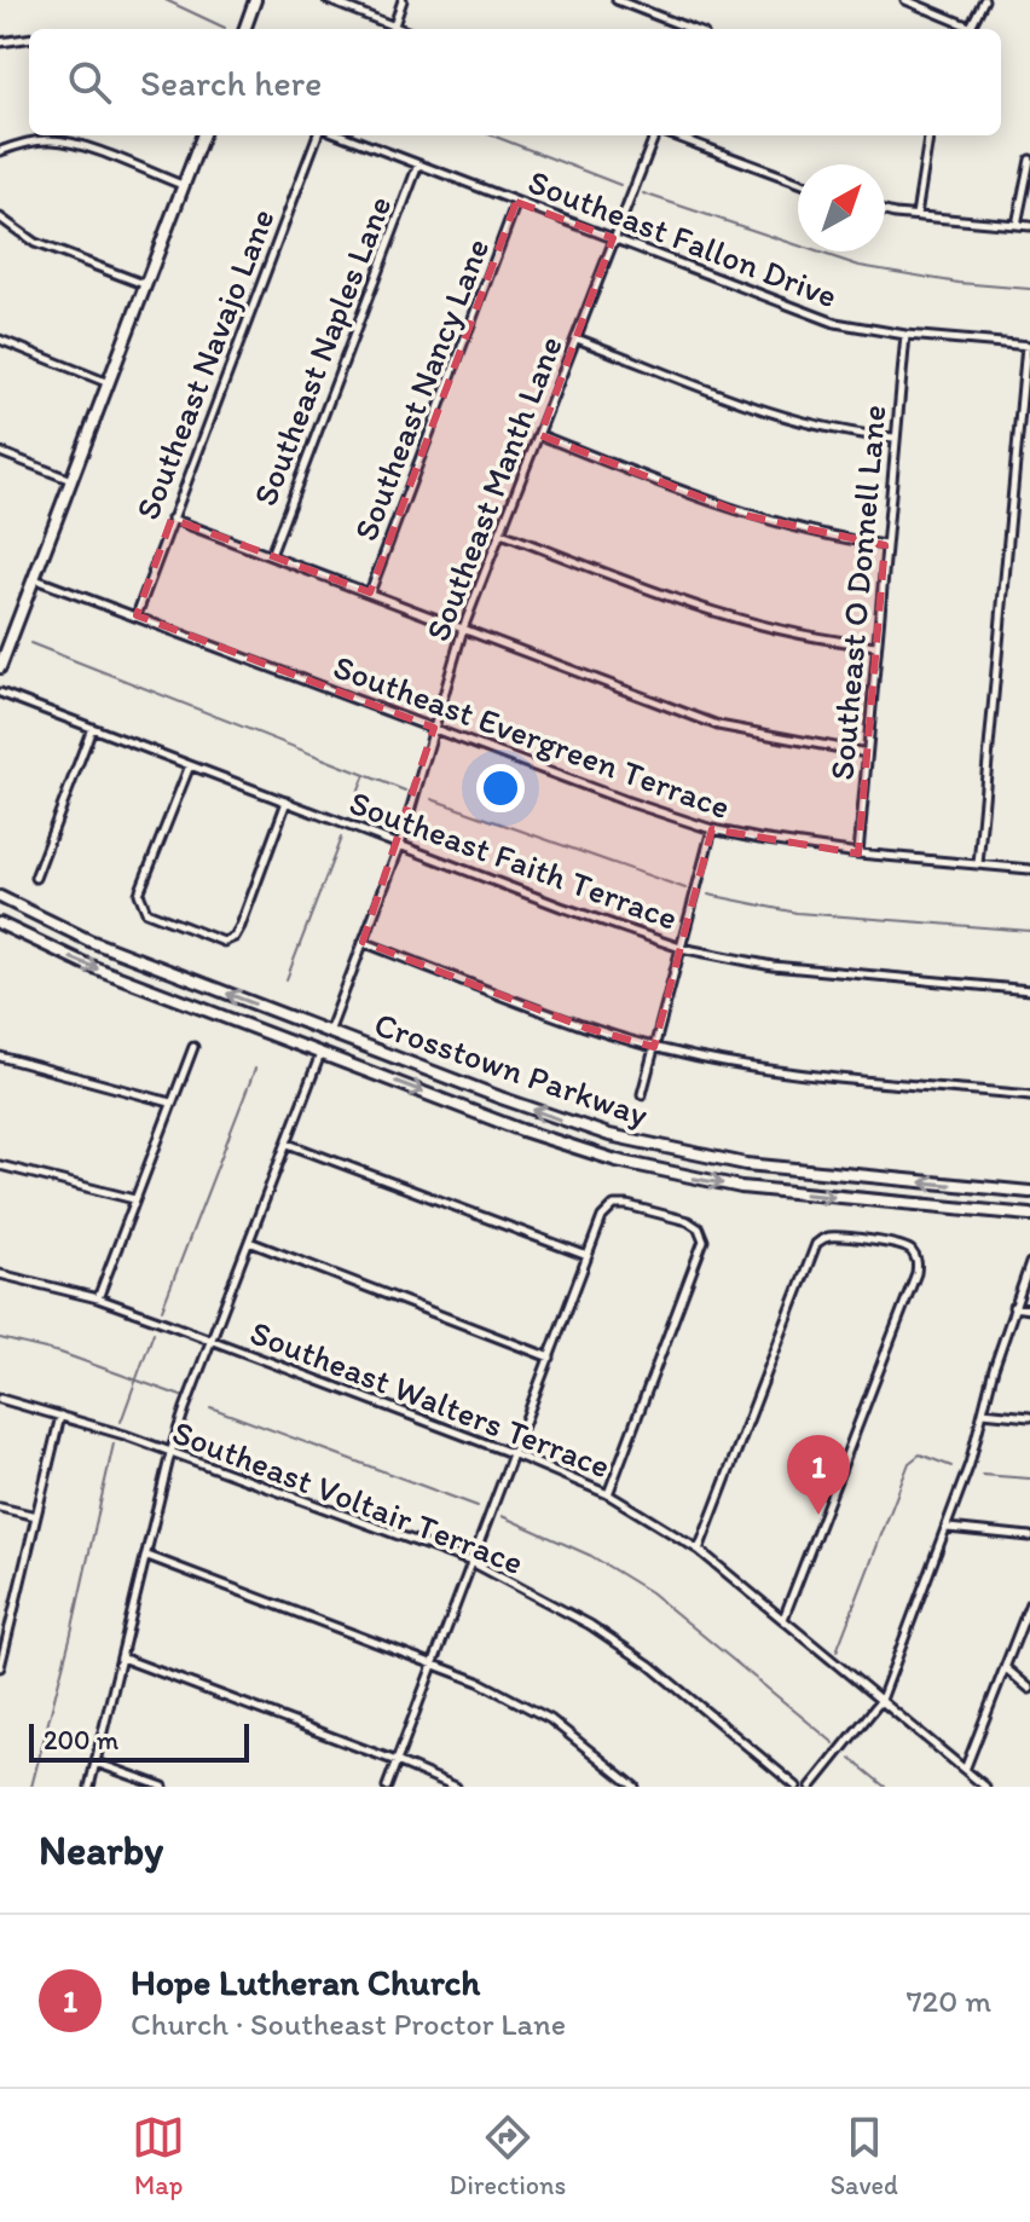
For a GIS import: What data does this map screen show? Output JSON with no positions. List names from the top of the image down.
{
  "streets": {
    "main road": ["Crosstown Parkway"],
    "street": [
      "Southeast Fallon Drive",
      "Southeast Naples Lane",
      "Southeast Navajo Lane",
      "Southeast Nancy Lane",
      "Southeast Manth Lane",
      "Southeast O Donnell Lane",
      "Southeast Evergreen Terrace",
      "Southeast Faith Terrace",
      "Southeast Walters Terrace",
      "Southeast Voltair Terrace"
    ]
  },
  "crossings": [
    ["Southeast Fallon Drive", "Southeast Naples Lane"],
    ["Southeast Fallon Drive", "Southeast Nancy Lane"],
    ["Southeast Fallon Drive", "Southeast Manth Lane"],
    ["Southeast Fallon Drive", "Southeast O Donnell Lane"],
    ["Southeast Navajo Lane", "Southeast Evergreen Terrace"],
    ["Southeast Manth Lane", "Southeast Evergreen Terrace"],
    ["Southeast Manth Lane", "Southeast Faith Terrace"],
    ["Southeast Manth Lane", "Crosstown Parkway"],
    ["Southeast O Donnell Lane", "Southeast Evergreen Terrace"]
  ],
  "scale_bar": "200 m",
  "north": "top right",
  "page": {
    "search": "Search here",
    "pins": "1",
    "scale": "200 m",
    "heading": "Nearby",
    "list": [
      {
        "mark": "1",
        "name": "Hope Lutheran Church",
        "note": "Church · Southeast Proctor Lane",
        "value": "720 m"
      }
    ],
    "nav": ["Map", "Directions", "Saved"]
  }
}
